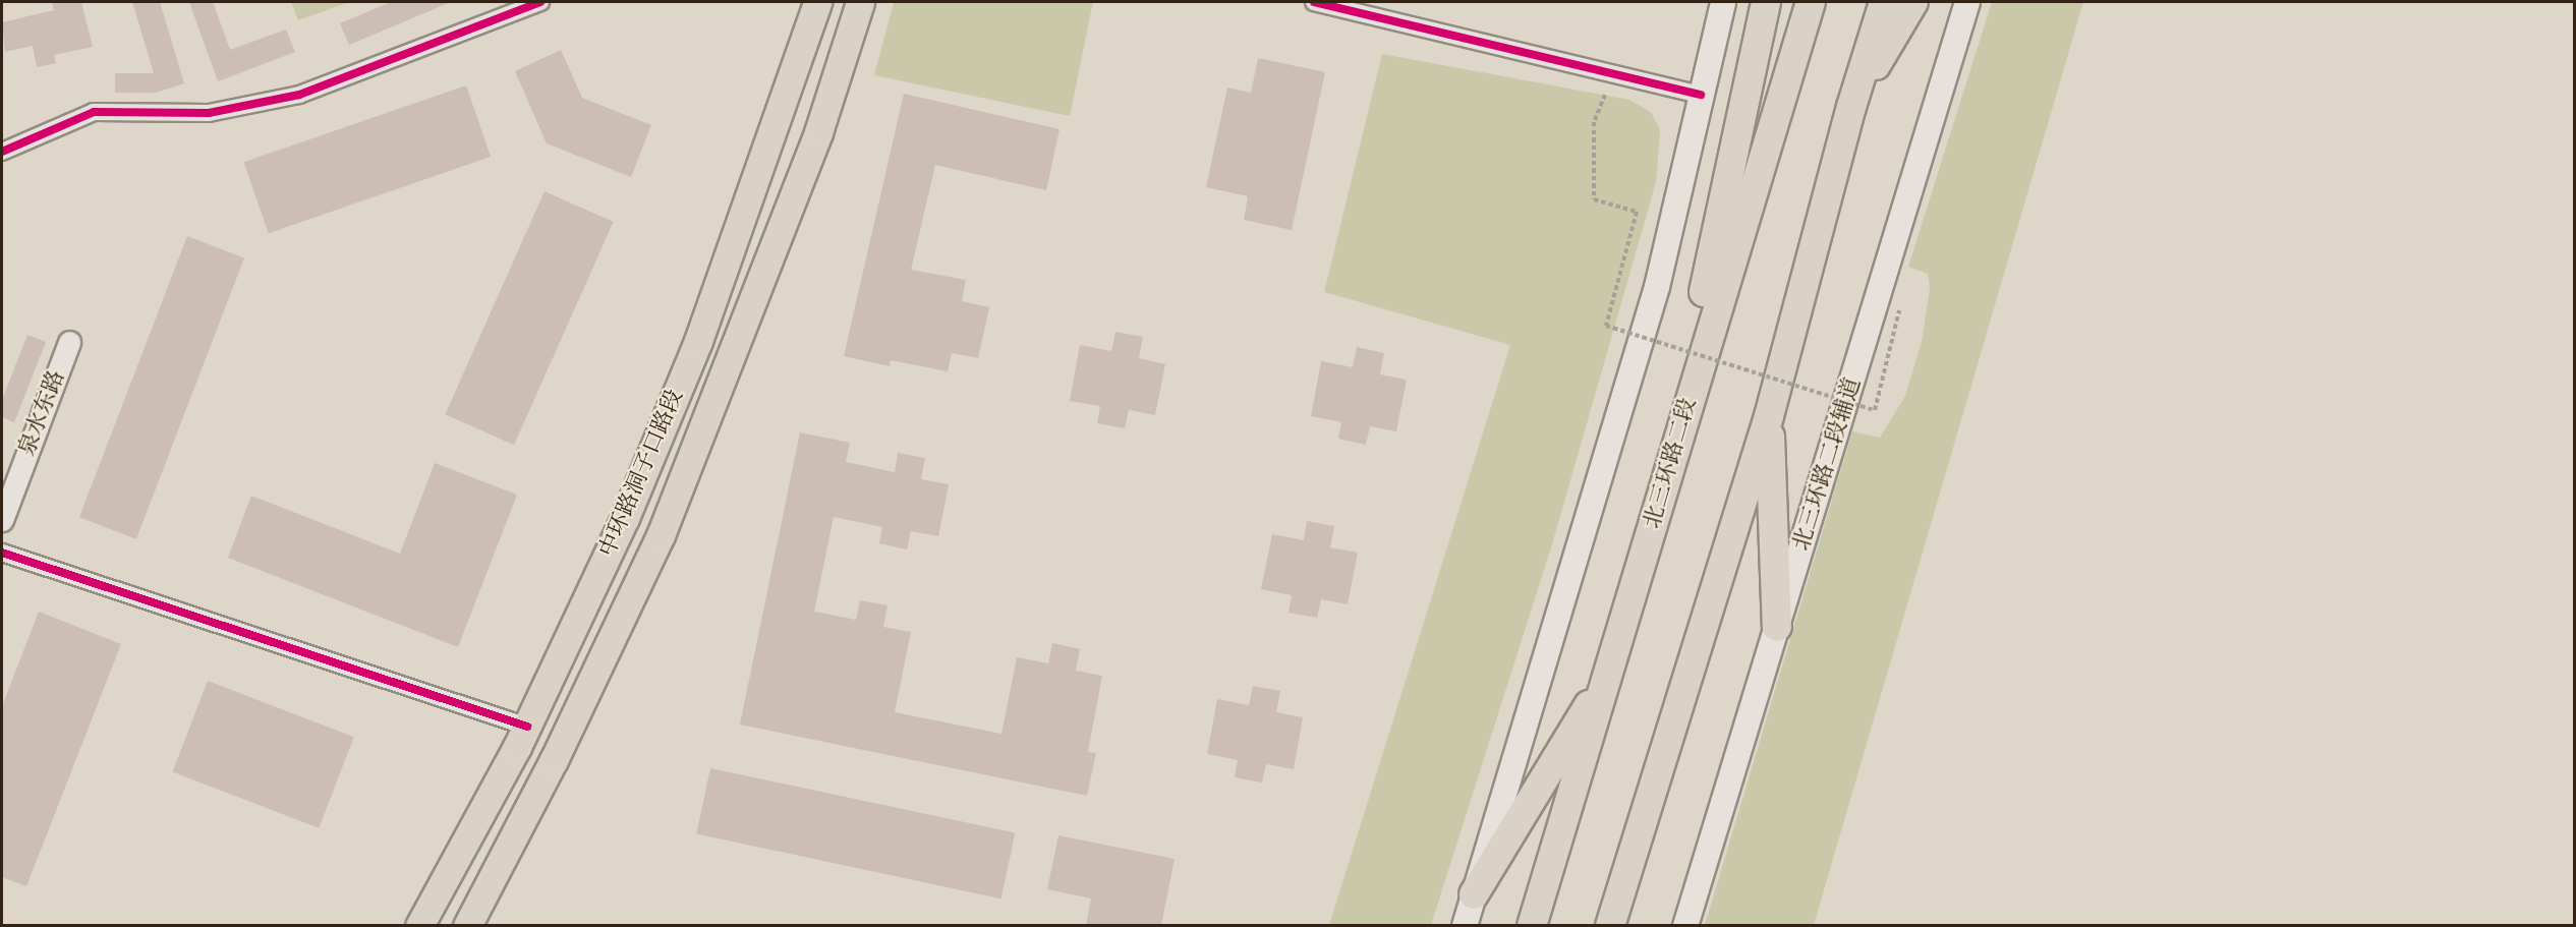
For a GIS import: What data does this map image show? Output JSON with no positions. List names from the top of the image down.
{
  "streets": {
    "highway": ["北三环路二段"],
    "main road": ["北三环路二段辅道", "中环路洞子口路段"],
    "street": ["泉水东路"]
  }
}
